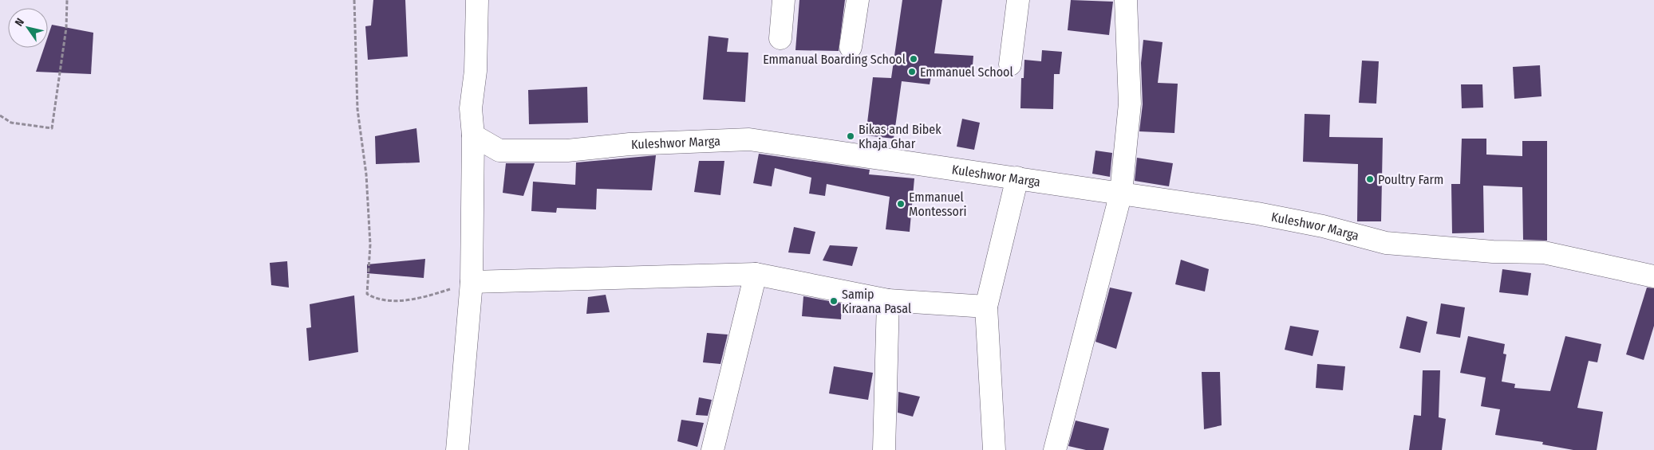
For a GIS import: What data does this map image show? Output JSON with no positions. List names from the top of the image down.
{
  "streets": {
    "street": ["Kuleshwor Marga"]
  },
  "places": [
    "Emmanual Boarding School",
    "Emmanuel School",
    "Bikas and Bibek Khaja Ghar",
    "Poultry Farm",
    "Emmanuel Montessori",
    "Samip Kiraana Pasal"
  ],
  "north": "top left"
}
